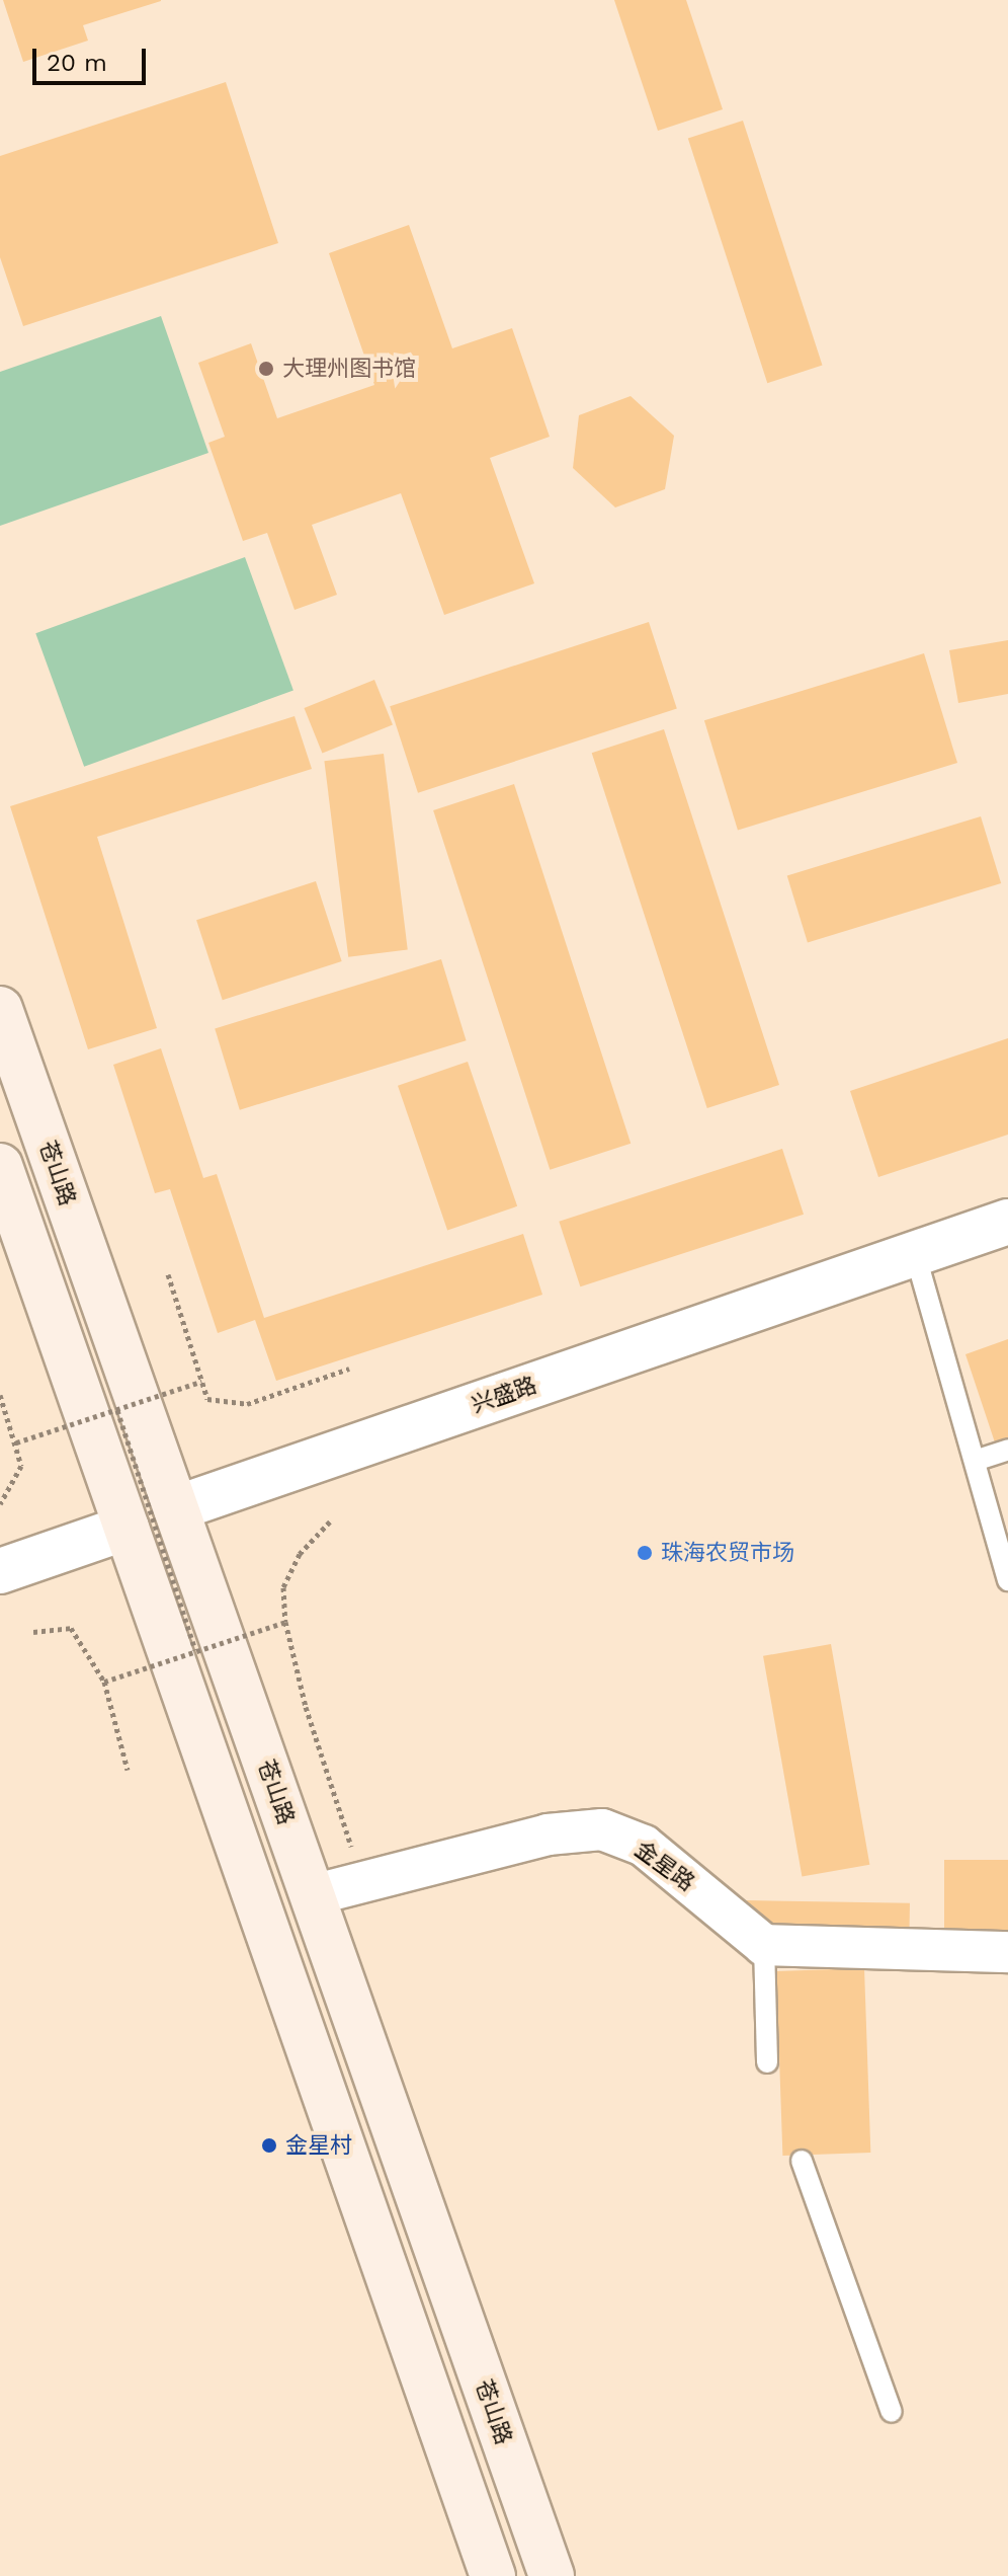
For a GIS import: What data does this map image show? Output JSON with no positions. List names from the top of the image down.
{
  "streets": {
    "main road": ["苍山路", "兴盛路"],
    "street": ["金星路"]
  },
  "crossings": [
    ["苍山路", "兴盛路"],
    ["苍山路", "金星路"]
  ],
  "places": ["大理州图书馆", "珠海农贸市场", "金星村"],
  "scale_bar": "20 m"
}
